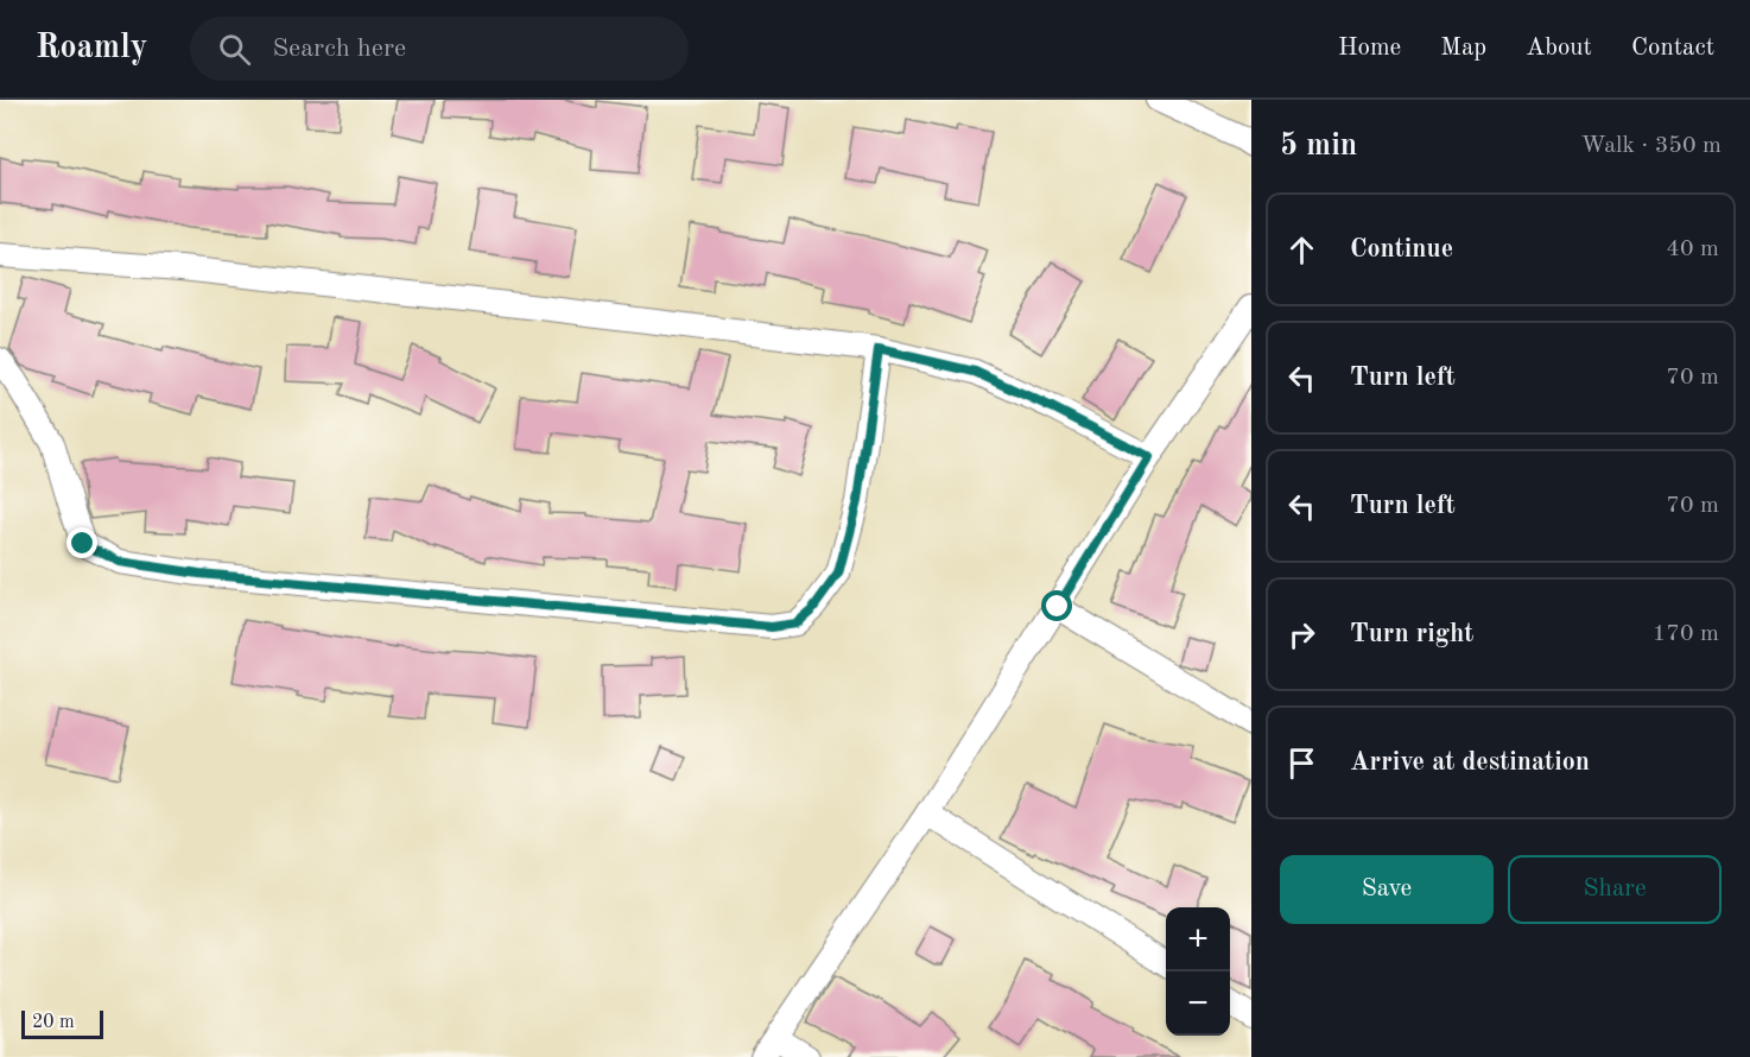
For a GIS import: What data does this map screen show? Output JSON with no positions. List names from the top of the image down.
{
  "scale_bar": "20 m",
  "page": {
    "header": "Roamly",
    "search": "Search here",
    "nav": [
      "Home",
      "Map",
      "About",
      "Contact"
    ],
    "heading": ["5 min", "Walk · 350 m"],
    "list": [
      ["Continue", "40 m"],
      ["Turn left", "70 m"],
      ["Turn left", "70 m"],
      ["Turn right", "170 m"],
      "Arrive at destination"
    ],
    "buttons": ["Save", "Share"],
    "map_buttons": ["+", "−"],
    "scale": "20 m"
  }
}
